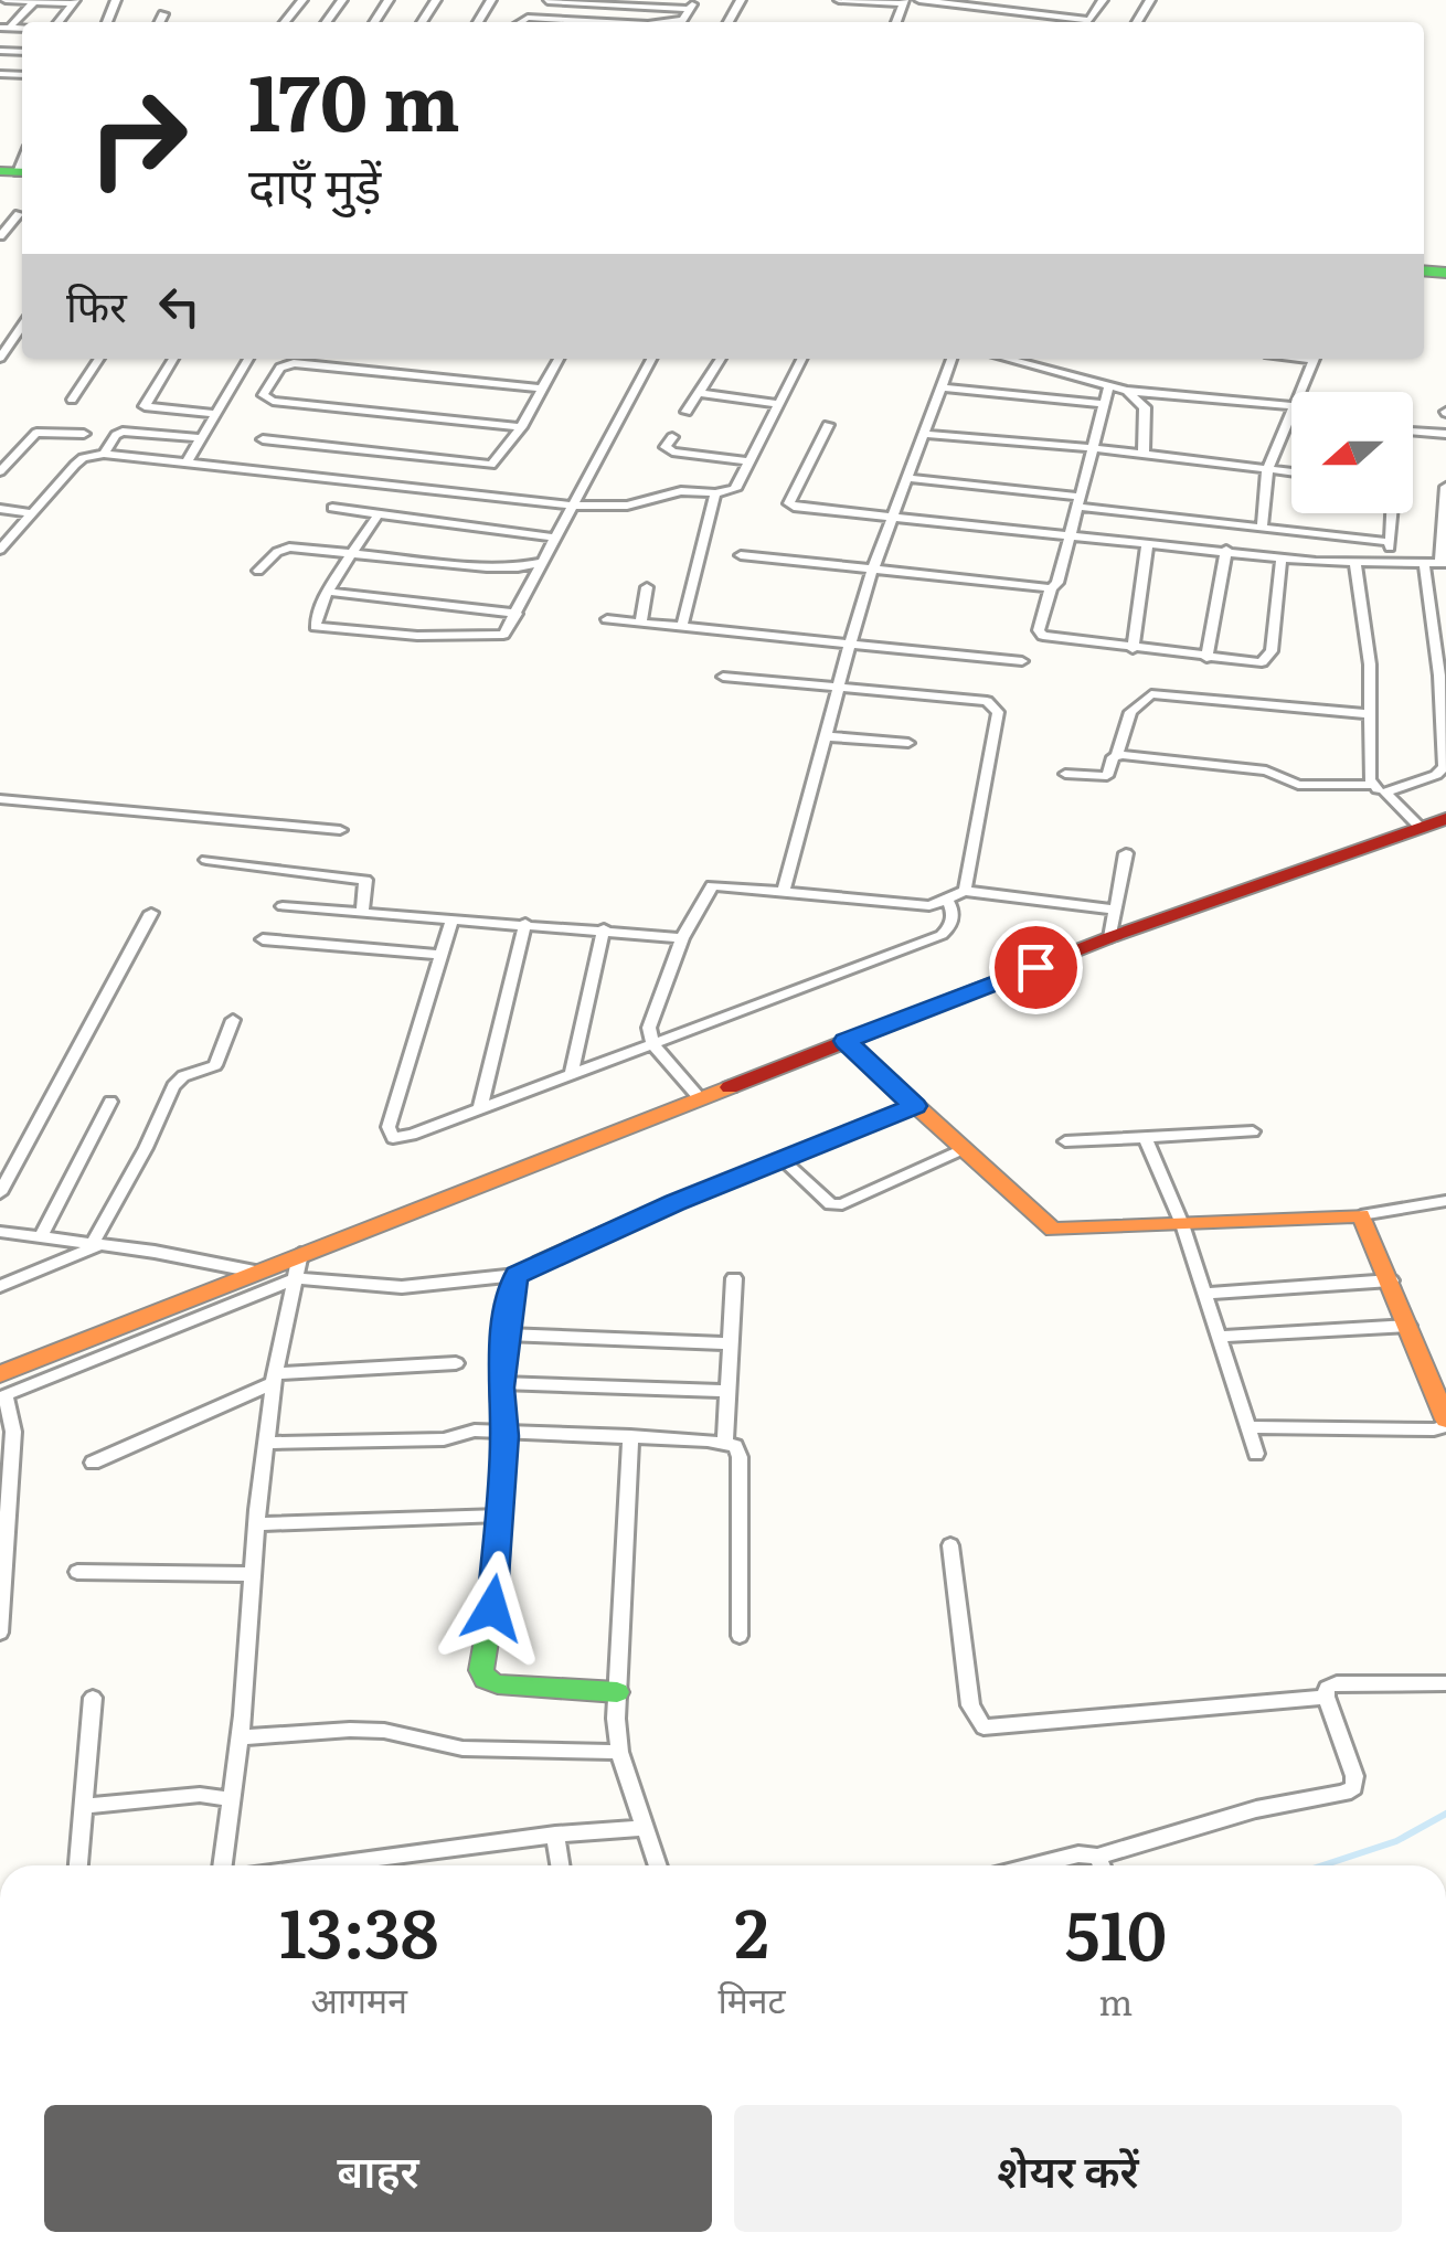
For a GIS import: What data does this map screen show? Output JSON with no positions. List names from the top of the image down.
{
  "north": "left",
  "page": {
    "turn": ["170 m", "दाएँ मुड़ें"],
    "then": "फिर",
    "eta": [
      "13:38",
      "आगमन",
      "2",
      "मिनट",
      "510",
      "m"
    ],
    "buttons": ["बाहर", "शेयर करें"]
  }
}
